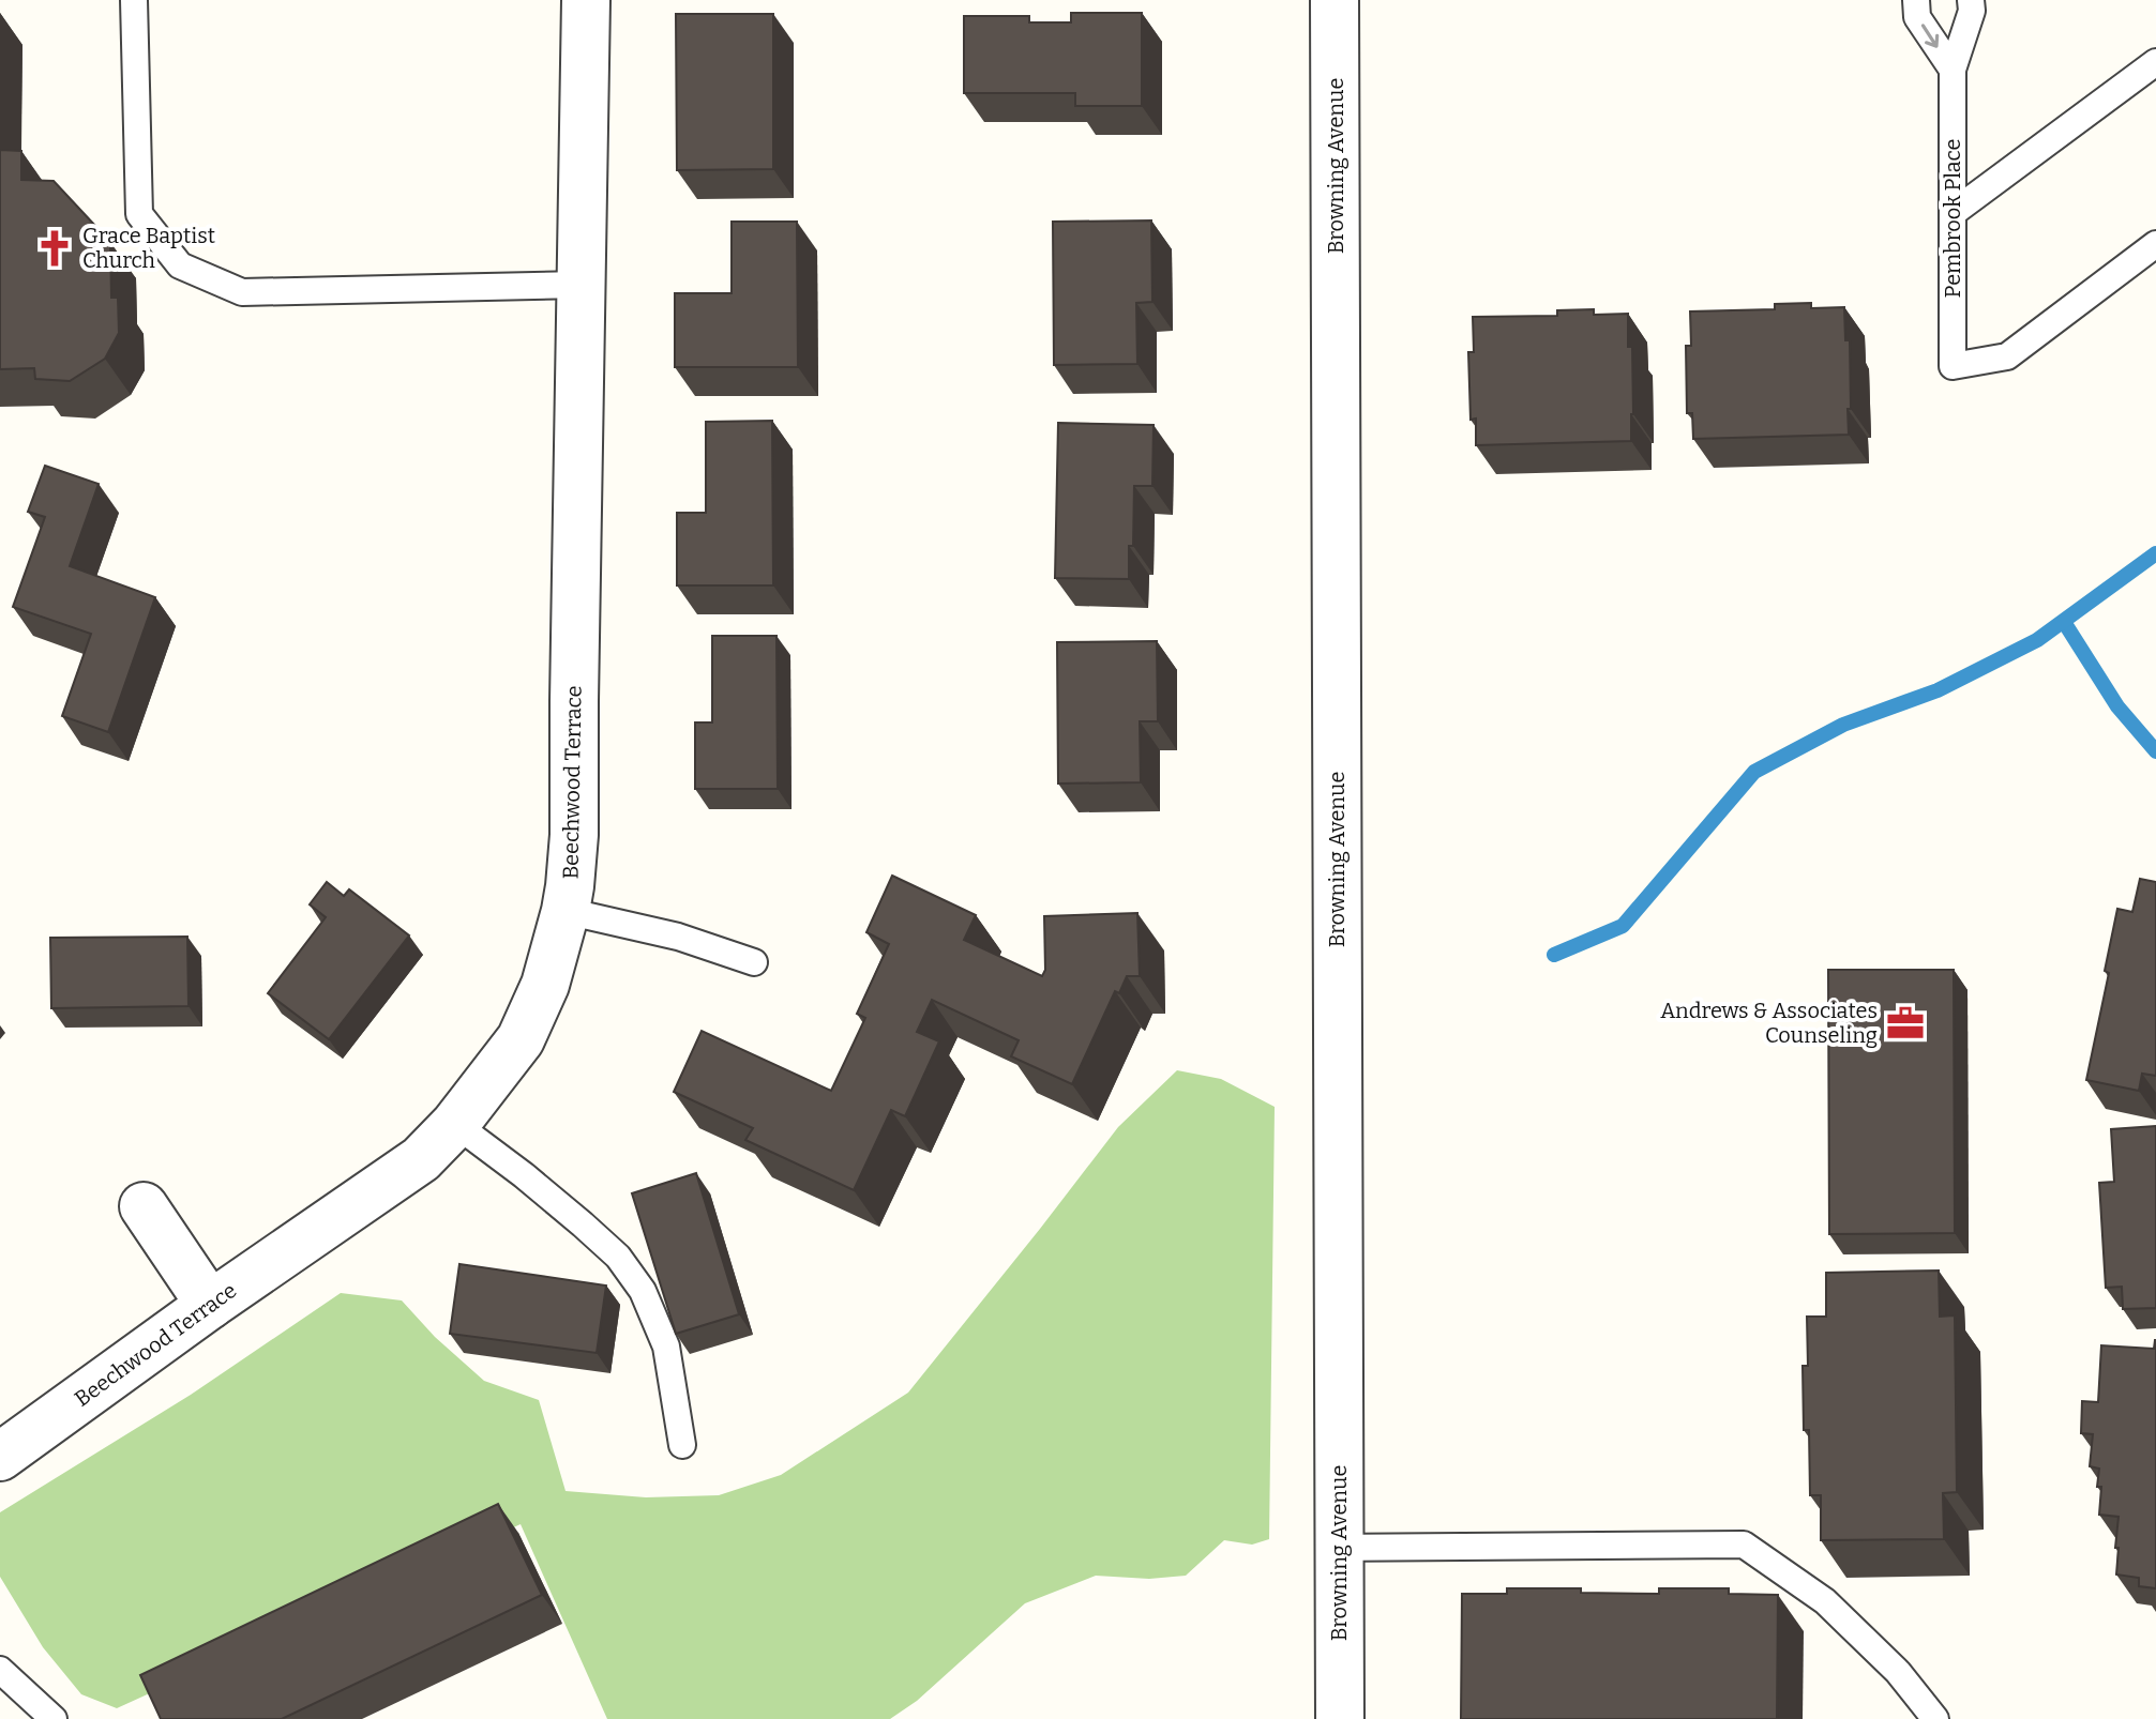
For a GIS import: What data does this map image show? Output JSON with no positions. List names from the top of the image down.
{
  "streets": {
    "street": ["Browning Avenue", "Beechwood Terrace"],
    "lane": ["Pembrook Place"]
  },
  "places": {
    "church": ["Grace Baptist Church"],
    "office": ["Andrews & Associates Counseling"]
  }
}
